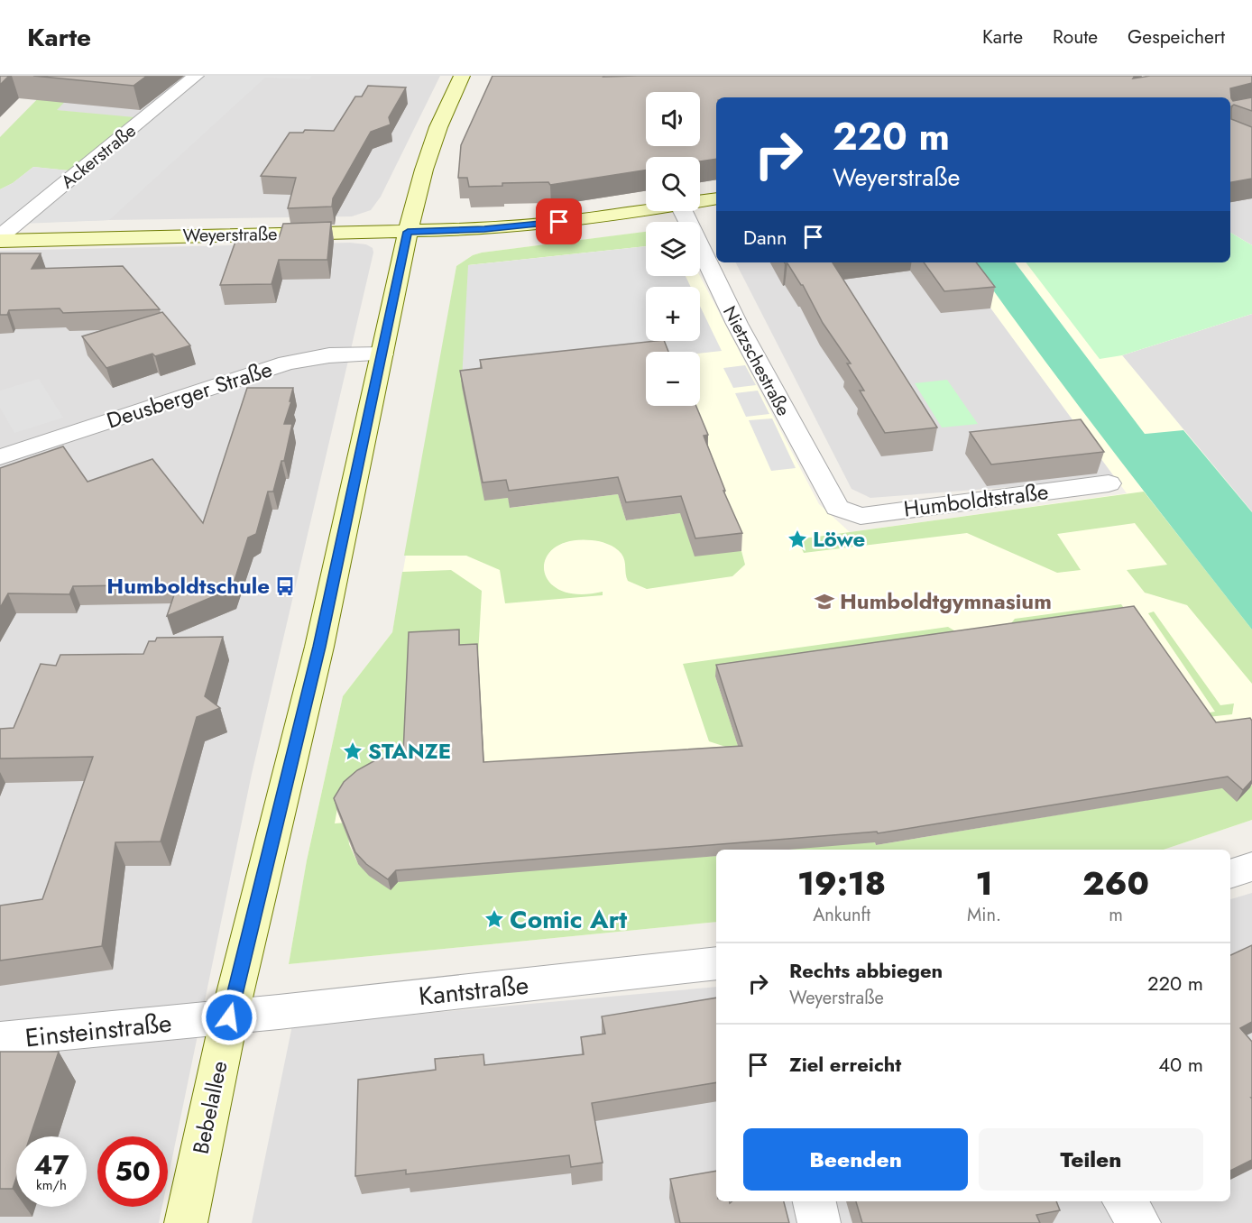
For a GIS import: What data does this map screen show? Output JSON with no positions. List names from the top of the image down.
{
  "streets": {
    "main road": ["Weyerstraße", "Bebelallee"],
    "street": [
      "Ackerstraße",
      "Nietzschestraße",
      "Deusberger Straße",
      "Humboldtstraße",
      "Kantstraße",
      "Einsteinstraße"
    ]
  },
  "crossings": [
    ["Weyerstraße", "Bebelallee"],
    ["Nietzschestraße", "Humboldtstraße"],
    ["Deusberger Straße", "Bebelallee"],
    ["Kantstraße", "Einsteinstraße"],
    ["Kantstraße", "Bebelallee"],
    ["Einsteinstraße", "Bebelallee"]
  ],
  "places": {
    "place": ["Löwe", "STANZE", "Comic Art"],
    "bus stop": ["Humboldtschule"],
    "school or university": ["Humboldtgymnasium"]
  },
  "page": {
    "header": "Karte",
    "nav": ["Karte", "Route", "Gespeichert"],
    "map_buttons": ["+", "−"],
    "turn": ["220 m", "Weyerstraße"],
    "then": "Dann",
    "eta": [
      "19:18",
      "Ankunft",
      "1",
      "Min.",
      "260",
      "m"
    ],
    "list": [
      {
        "name": "Rechts abbiegen",
        "note": "Weyerstraße",
        "value": "220 m"
      },
      {
        "name": "Ziel erreicht",
        "value": "40 m"
      }
    ],
    "buttons": ["Beenden", "Teilen"],
    "speed": "47 km/h",
    "limit": "50"
  }
}
